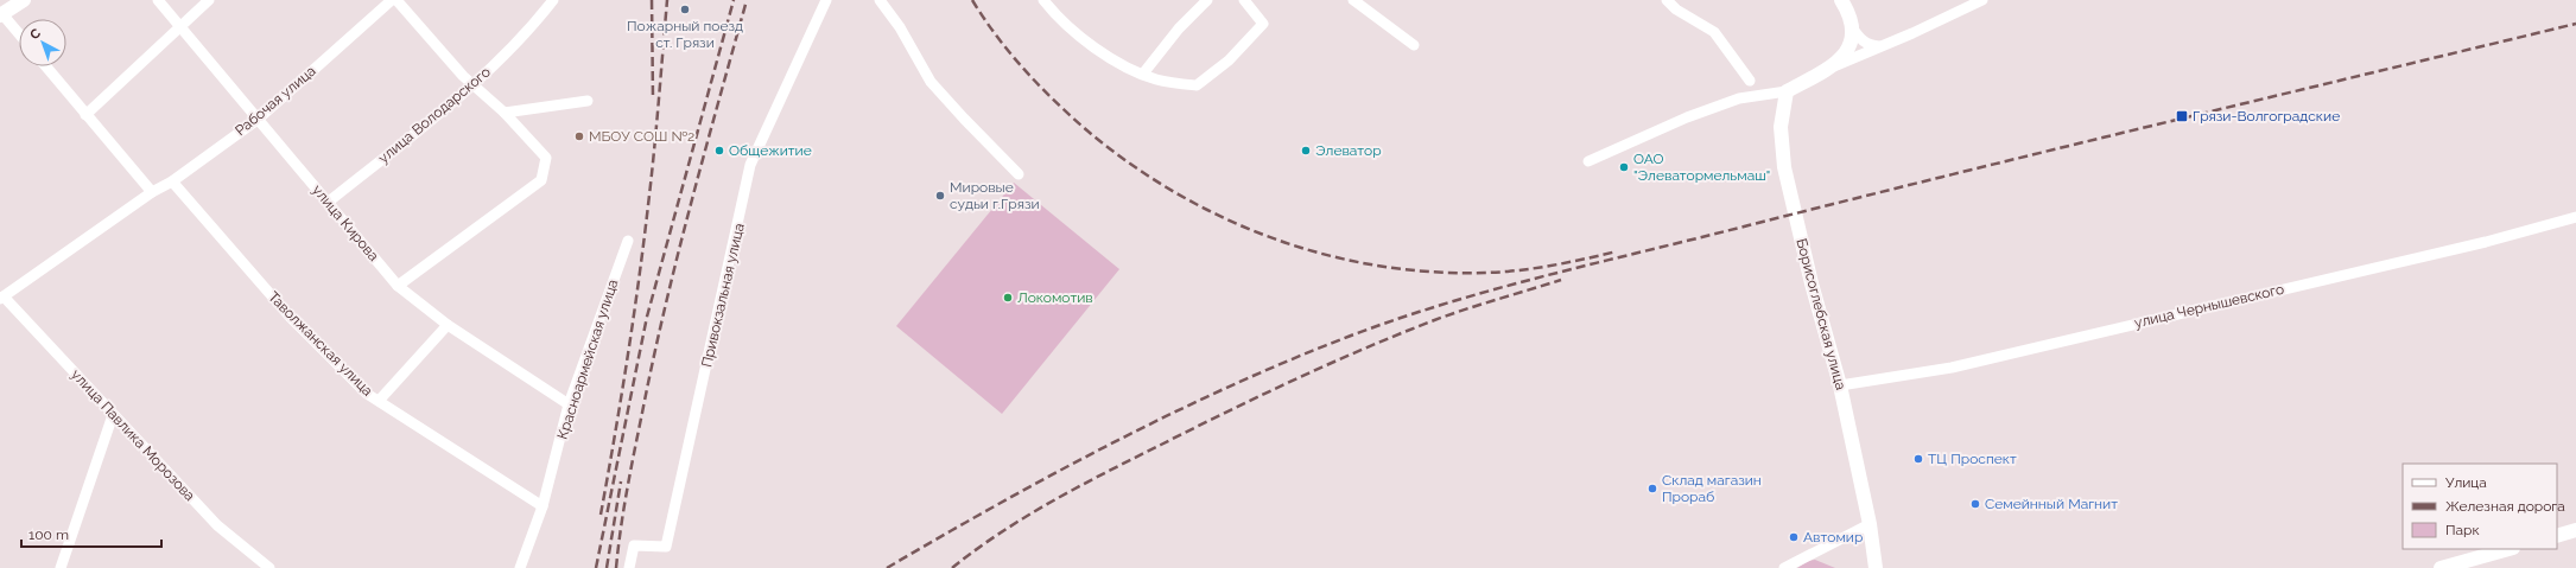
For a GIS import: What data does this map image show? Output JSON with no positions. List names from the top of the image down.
{
  "streets": {
    "street": [
      "Рабочая улица",
      "улица Володарского",
      "улица Кирова",
      "Привокзальная улица",
      "улица Чернышевского",
      "Борисоглебская улица",
      "Таволжанская улица",
      "Красноармейская улица",
      "улица Павлика Морозова"
    ]
  },
  "crossings": [
    ["Рабочая улица", "улица Кирова"],
    ["Рабочая улица", "Таволжанская улица"],
    ["Рабочая улица", "улица Павлика Морозова"],
    ["улица Володарского", "улица Кирова"],
    ["улица Кирова", "Красноармейская улица"],
    ["улица Чернышевского", "Борисоглебская улица"],
    ["Таволжанская улица", "Красноармейская улица"]
  ],
  "places": {
    "other": [
      "Пожарный поезд ст. Грязи",
      "МБОУ СОШ №2",
      "Общежитие",
      "Элеватор",
      "ОАО \"Элеватормельмаш\"",
      "Мировые судьи г.Грязи",
      "Локомотив",
      "ТЦ Проспект",
      "Склад магазин Прораб",
      "Семейнный Магнит",
      "Автомир"
    ],
    "transit": ["Грязи-Волгоградские"]
  },
  "legend": ["Улица", "Железная дорога", "Парк"],
  "scale_bar": "100 m",
  "north": "top left"
}
